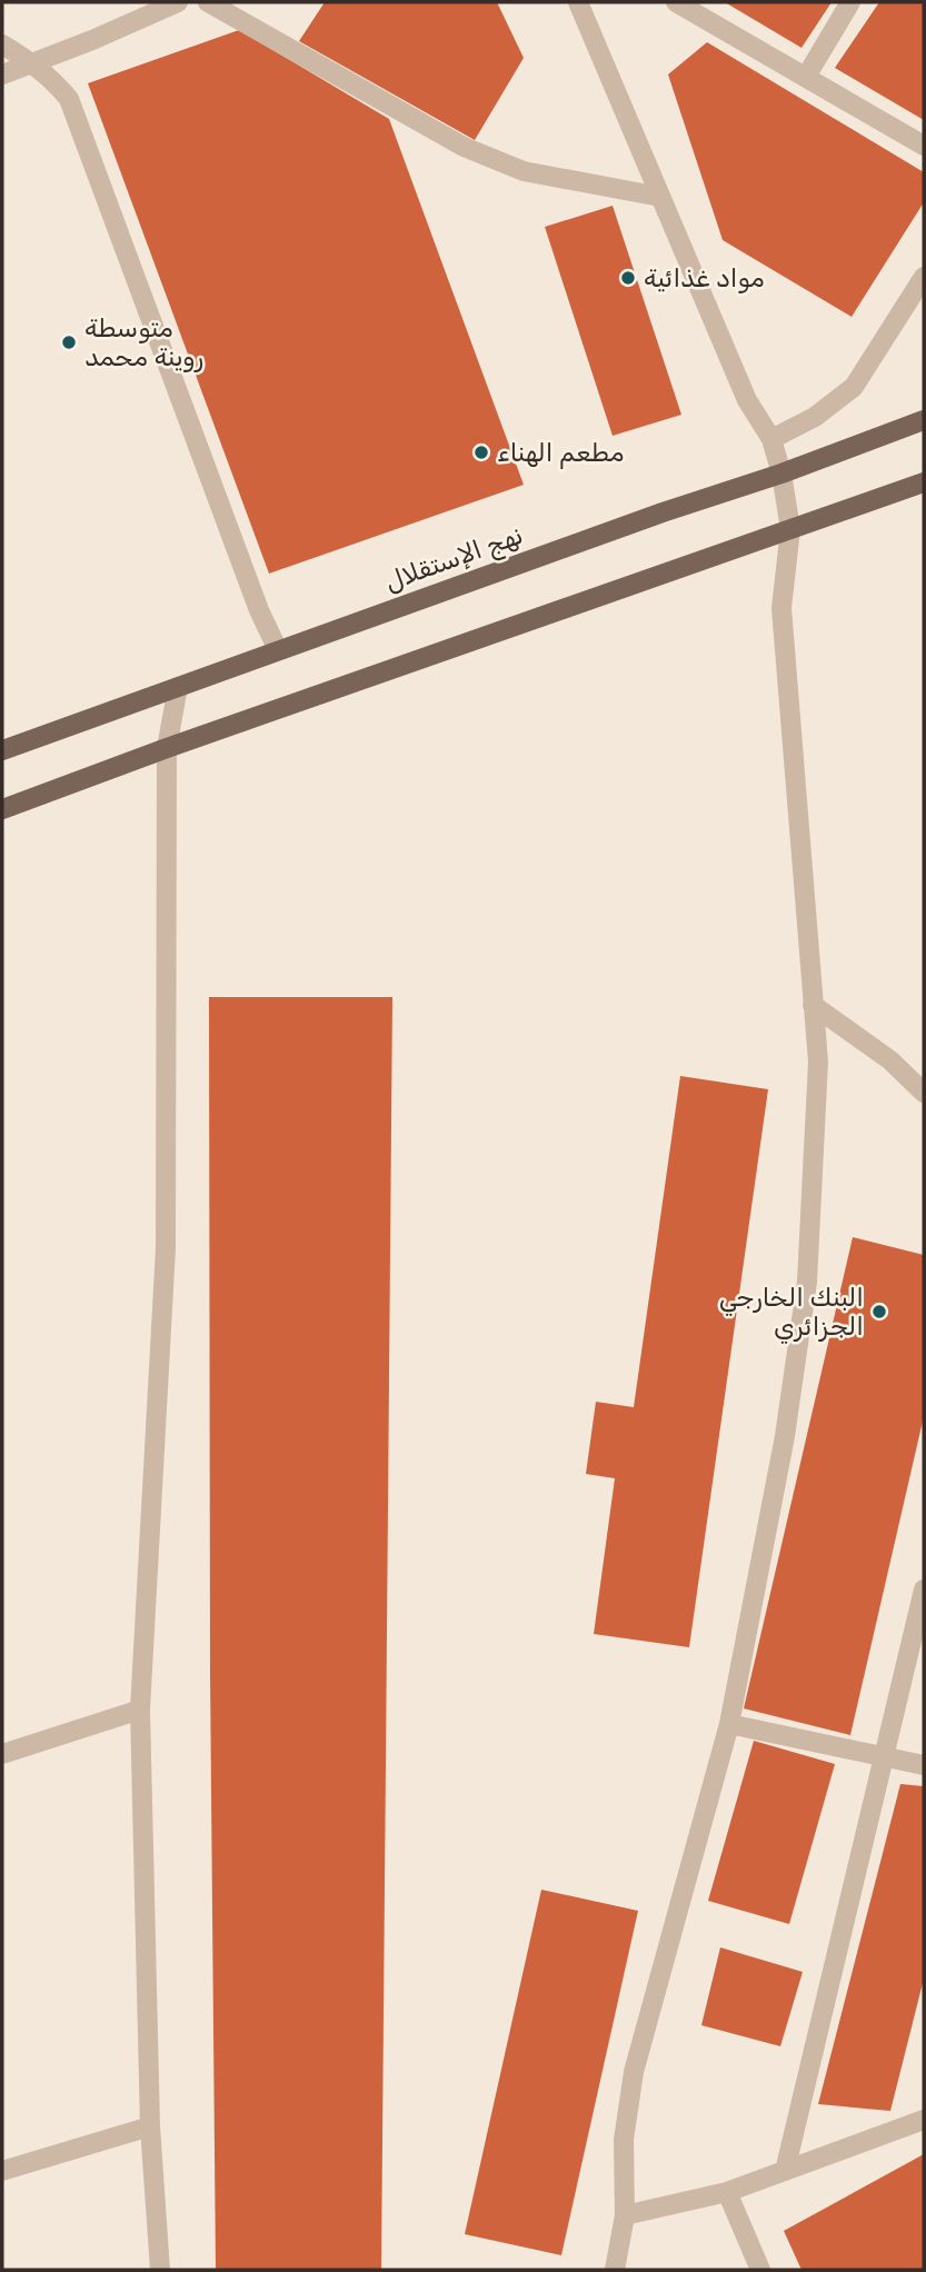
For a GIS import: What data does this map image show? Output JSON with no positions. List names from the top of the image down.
{
  "streets": {
    "main road": ["نهج الإستقلال"]
  },
  "places": [
    "مواد غذائية",
    "متوسطة روينة محمد",
    "مطعم الهناء",
    "البنك الخارجي الجزائري"
  ]
}
